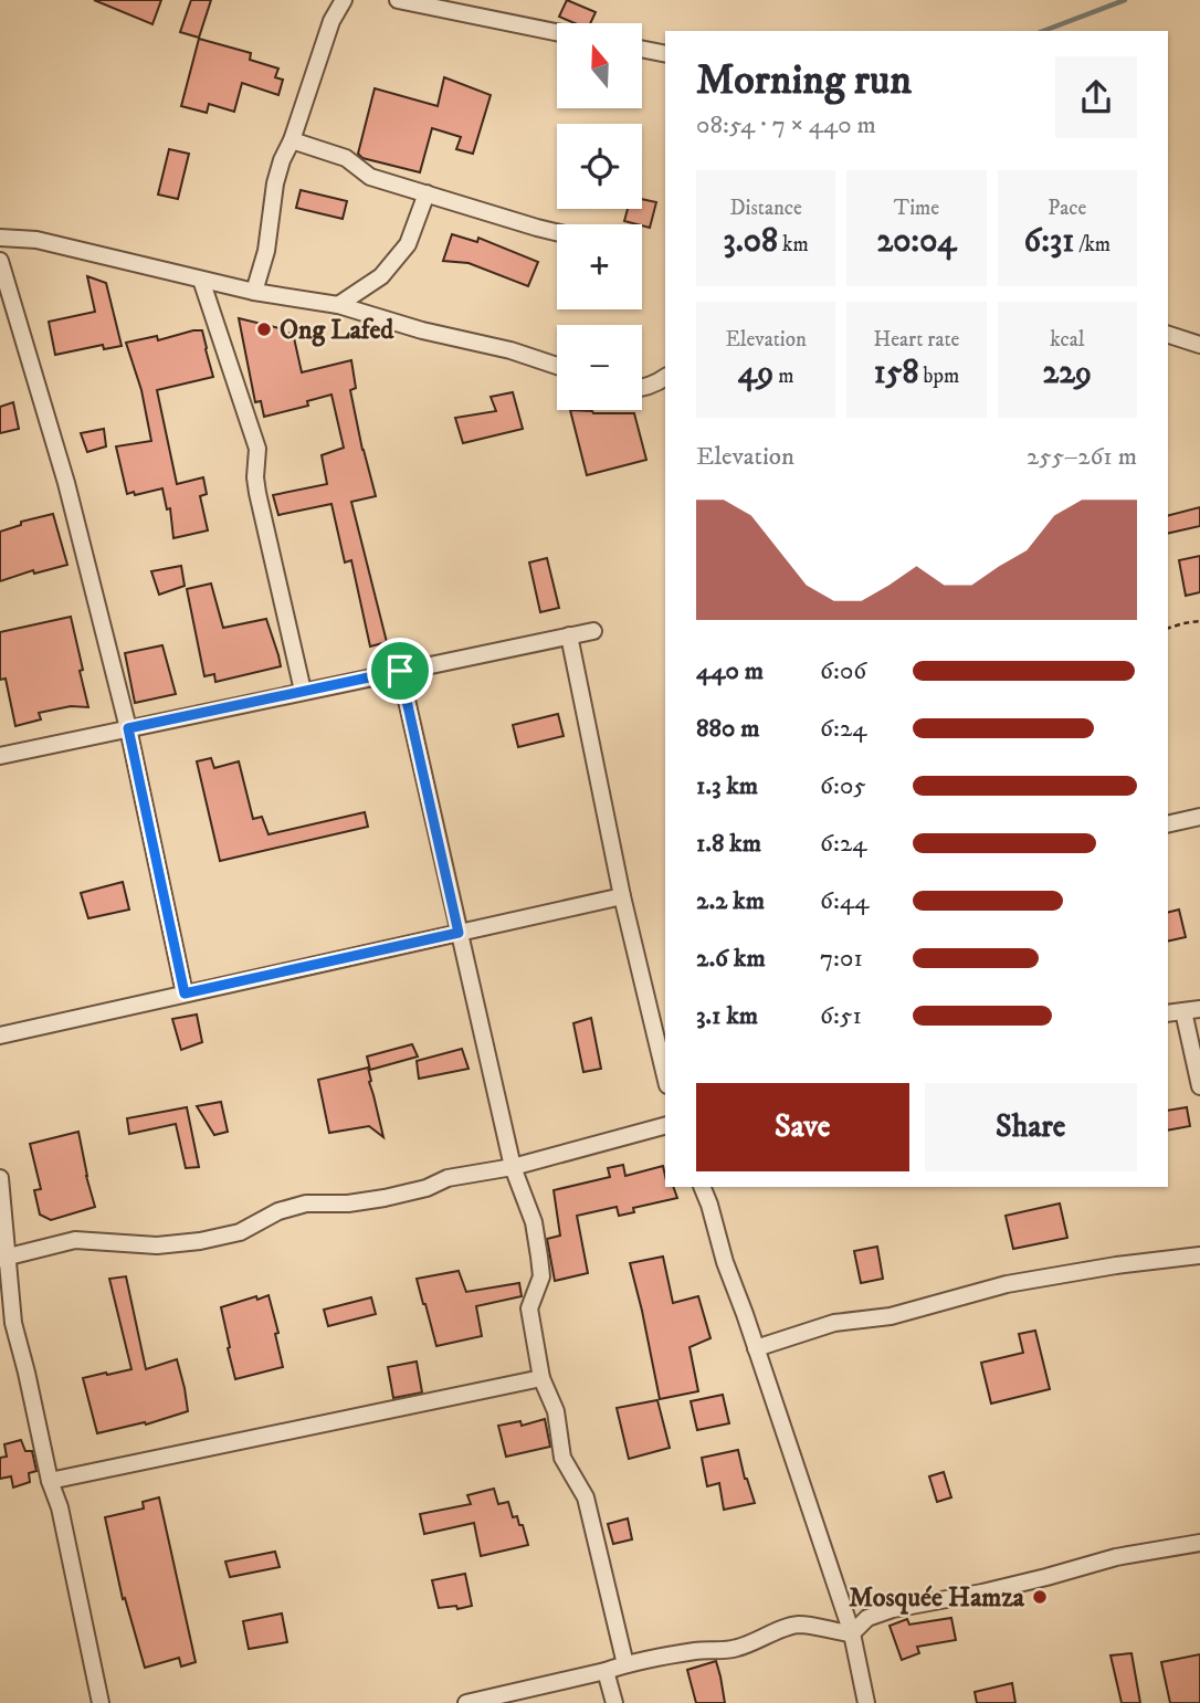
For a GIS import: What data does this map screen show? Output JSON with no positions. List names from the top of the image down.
{
  "places": ["Ong Lafed", "Mosquée Hamza"],
  "north": "top",
  "page": {
    "map_buttons": ["+", "−"],
    "heading": ["Morning run", "08:54 · 7 × 440 m"],
    "stats": [
      ["Distance", "3.08 km"],
      ["Time", "20:04"],
      ["Pace", "6:31 /km"],
      ["Elevation", "49 m"],
      ["Heart rate", "158 bpm"],
      ["kcal", "229"]
    ],
    "chart": ["Elevation", "255–261 m"],
    "list": [
      {
        "name": "440 m",
        "note": "6:06"
      },
      {
        "name": "880 m",
        "note": "6:24"
      },
      {
        "name": "1.3 km",
        "note": "6:05"
      },
      {
        "name": "1.8 km",
        "note": "6:24"
      },
      {
        "name": "2.2 km",
        "note": "6:44"
      },
      {
        "name": "2.6 km",
        "note": "7:01"
      },
      {
        "name": "3.1 km",
        "note": "6:51"
      }
    ],
    "buttons": ["Save", "Share"]
  }
}
